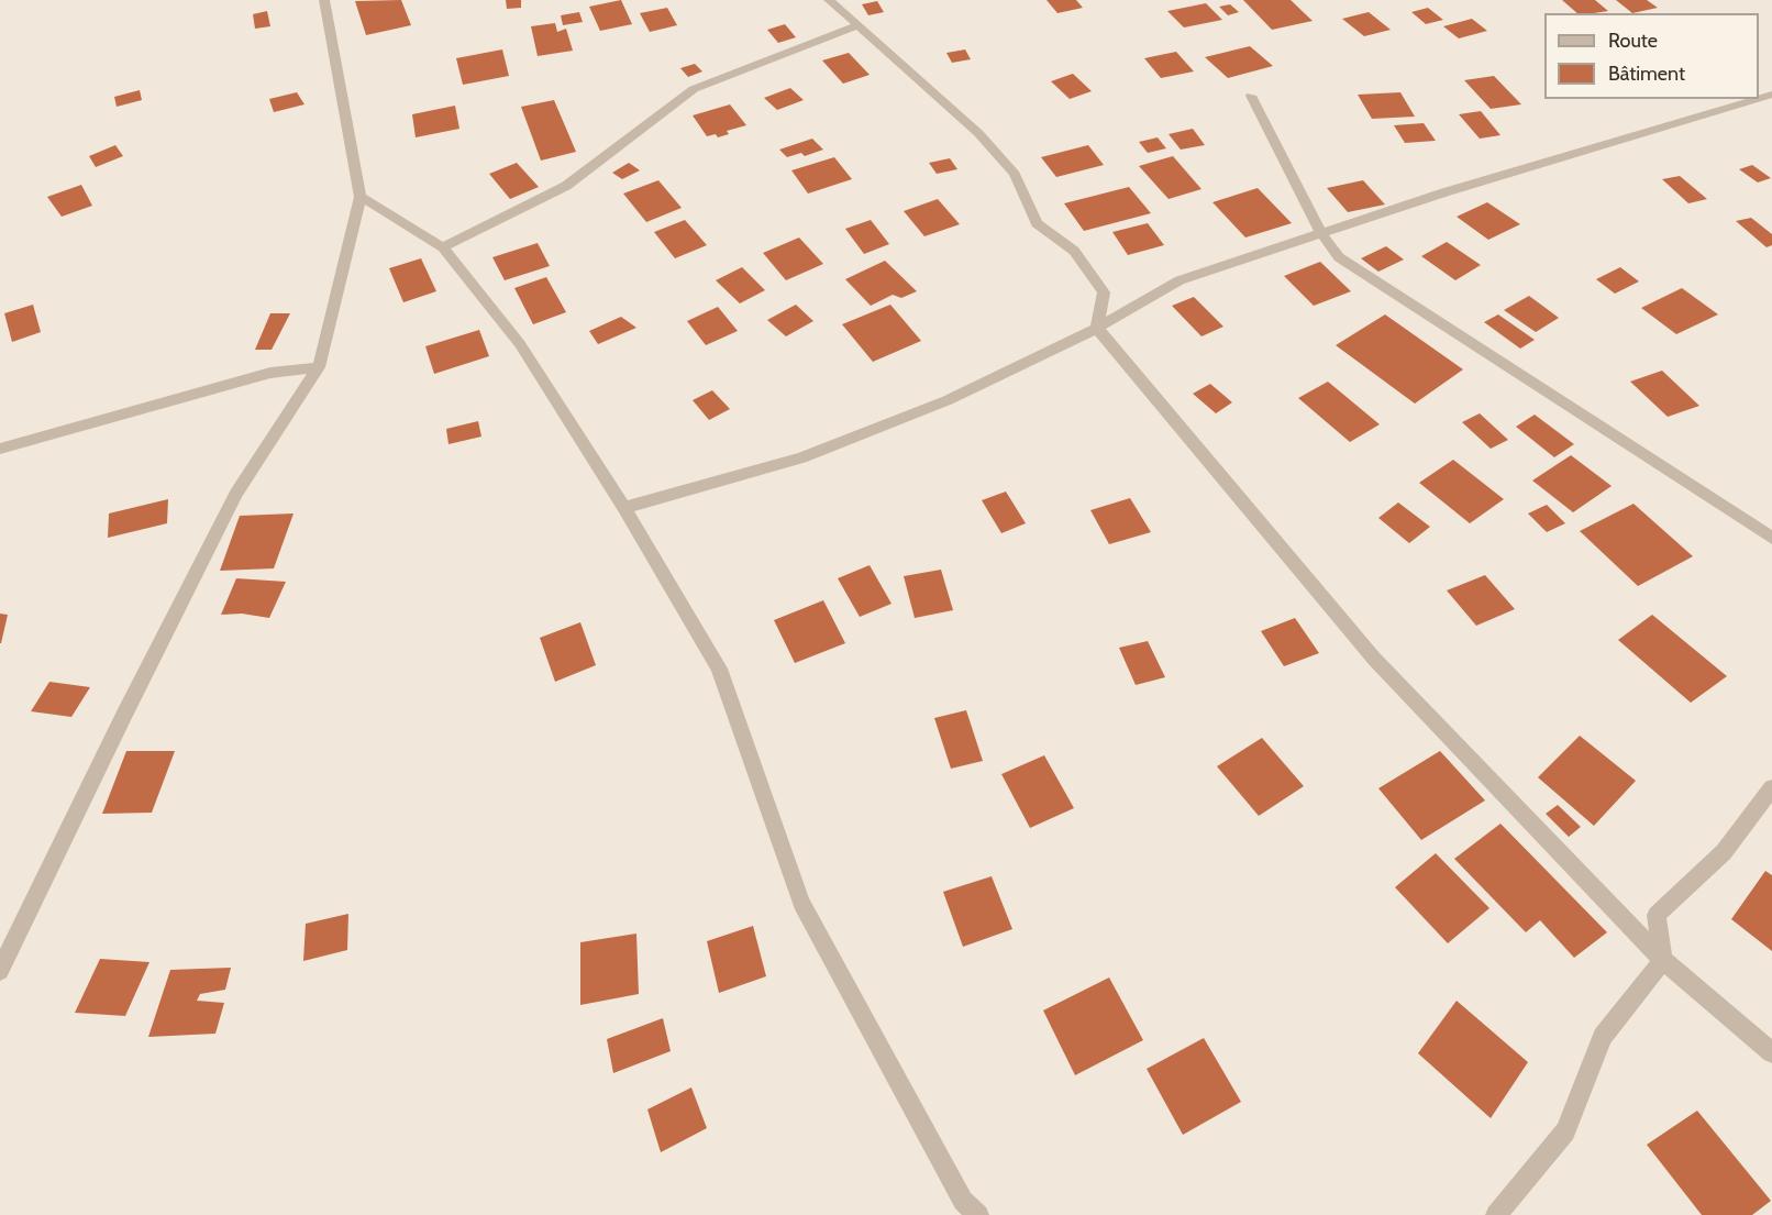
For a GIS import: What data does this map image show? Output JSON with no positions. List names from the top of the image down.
{
  "legend": ["Route", "Bâtiment"]
}
